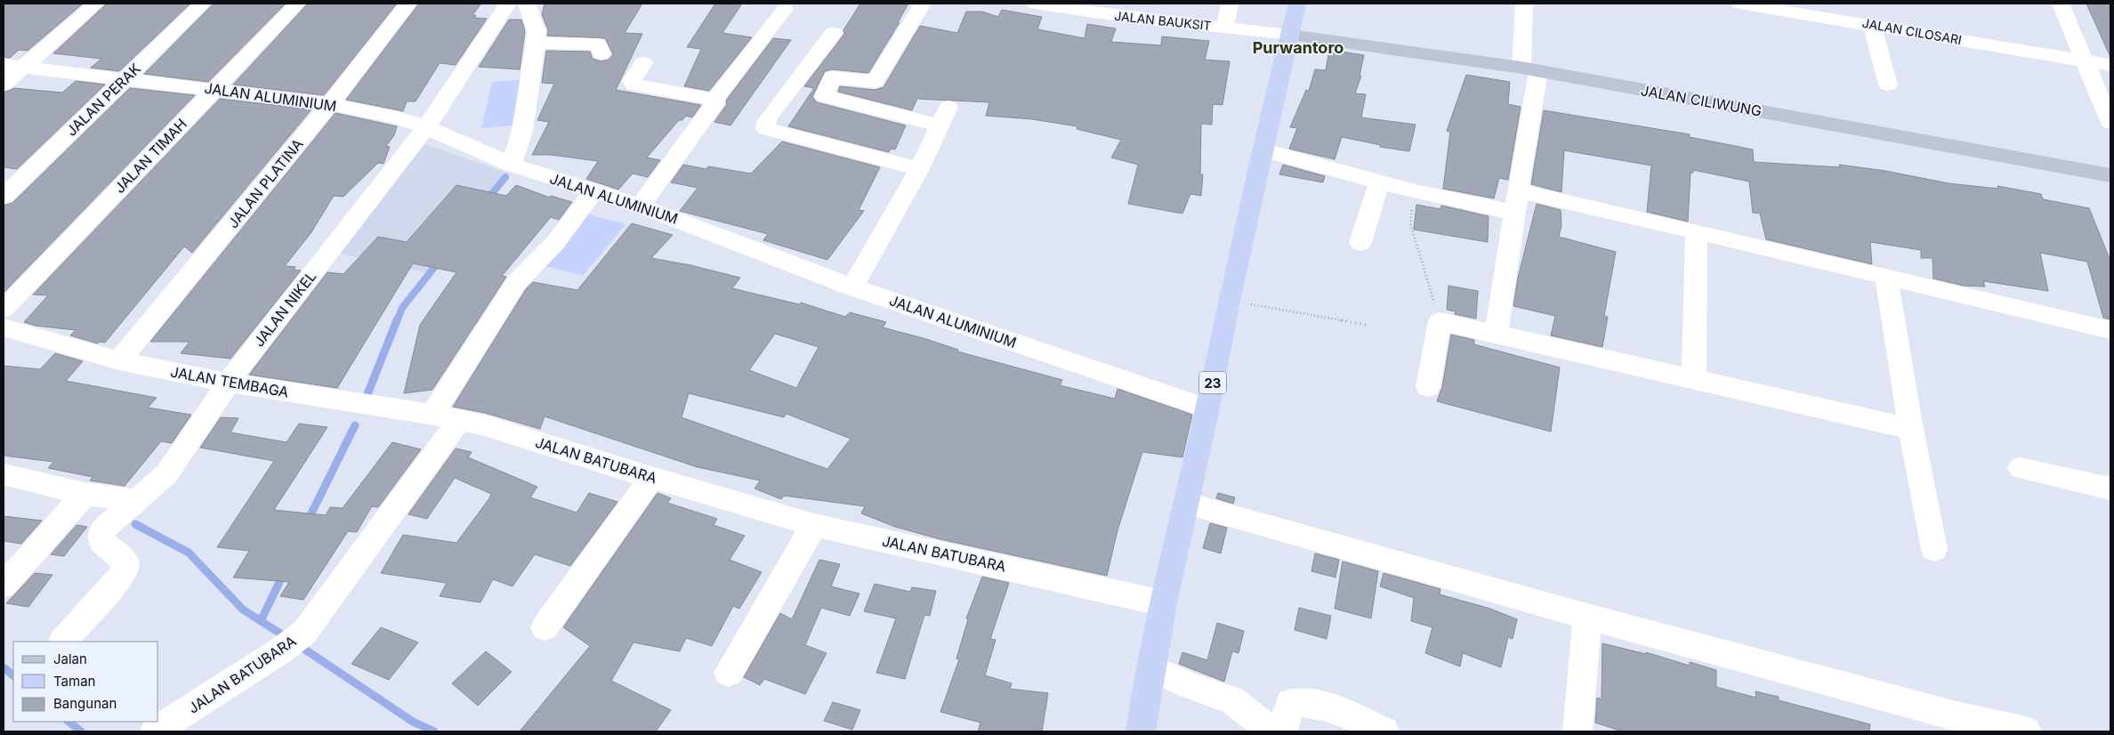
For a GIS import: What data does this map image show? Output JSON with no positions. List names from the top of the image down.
{
  "streets": {
    "highway": ["23"],
    "main road": ["JALAN CILIWUNG"],
    "street": [
      "JALAN BAUKSIT",
      "JALAN CILOSARI",
      "JALAN ALUMINIUM",
      "JALAN PERAK",
      "JALAN TIMAH",
      "JALAN PLATINA",
      "JALAN NIKEL",
      "JALAN TEMBAGA",
      "JALAN BATUBARA"
    ]
  },
  "crossings": [
    ["JALAN BAUKSIT", "JALAN CILIWUNG"],
    ["JALAN BAUKSIT", "23"],
    ["JALAN ALUMINIUM", "JALAN PERAK"],
    ["JALAN ALUMINIUM", "JALAN TIMAH"],
    ["JALAN ALUMINIUM", "JALAN PLATINA"],
    ["JALAN ALUMINIUM", "JALAN NIKEL"],
    ["JALAN ALUMINIUM", "23"],
    ["JALAN CILIWUNG", "23"],
    ["JALAN PLATINA", "JALAN TEMBAGA"],
    ["JALAN NIKEL", "JALAN TEMBAGA"],
    ["JALAN TEMBAGA", "JALAN BATUBARA"],
    ["23", "JALAN BATUBARA"]
  ],
  "districts": ["Purwantoro"],
  "legend": ["Jalan", "Taman", "Bangunan"]
}
